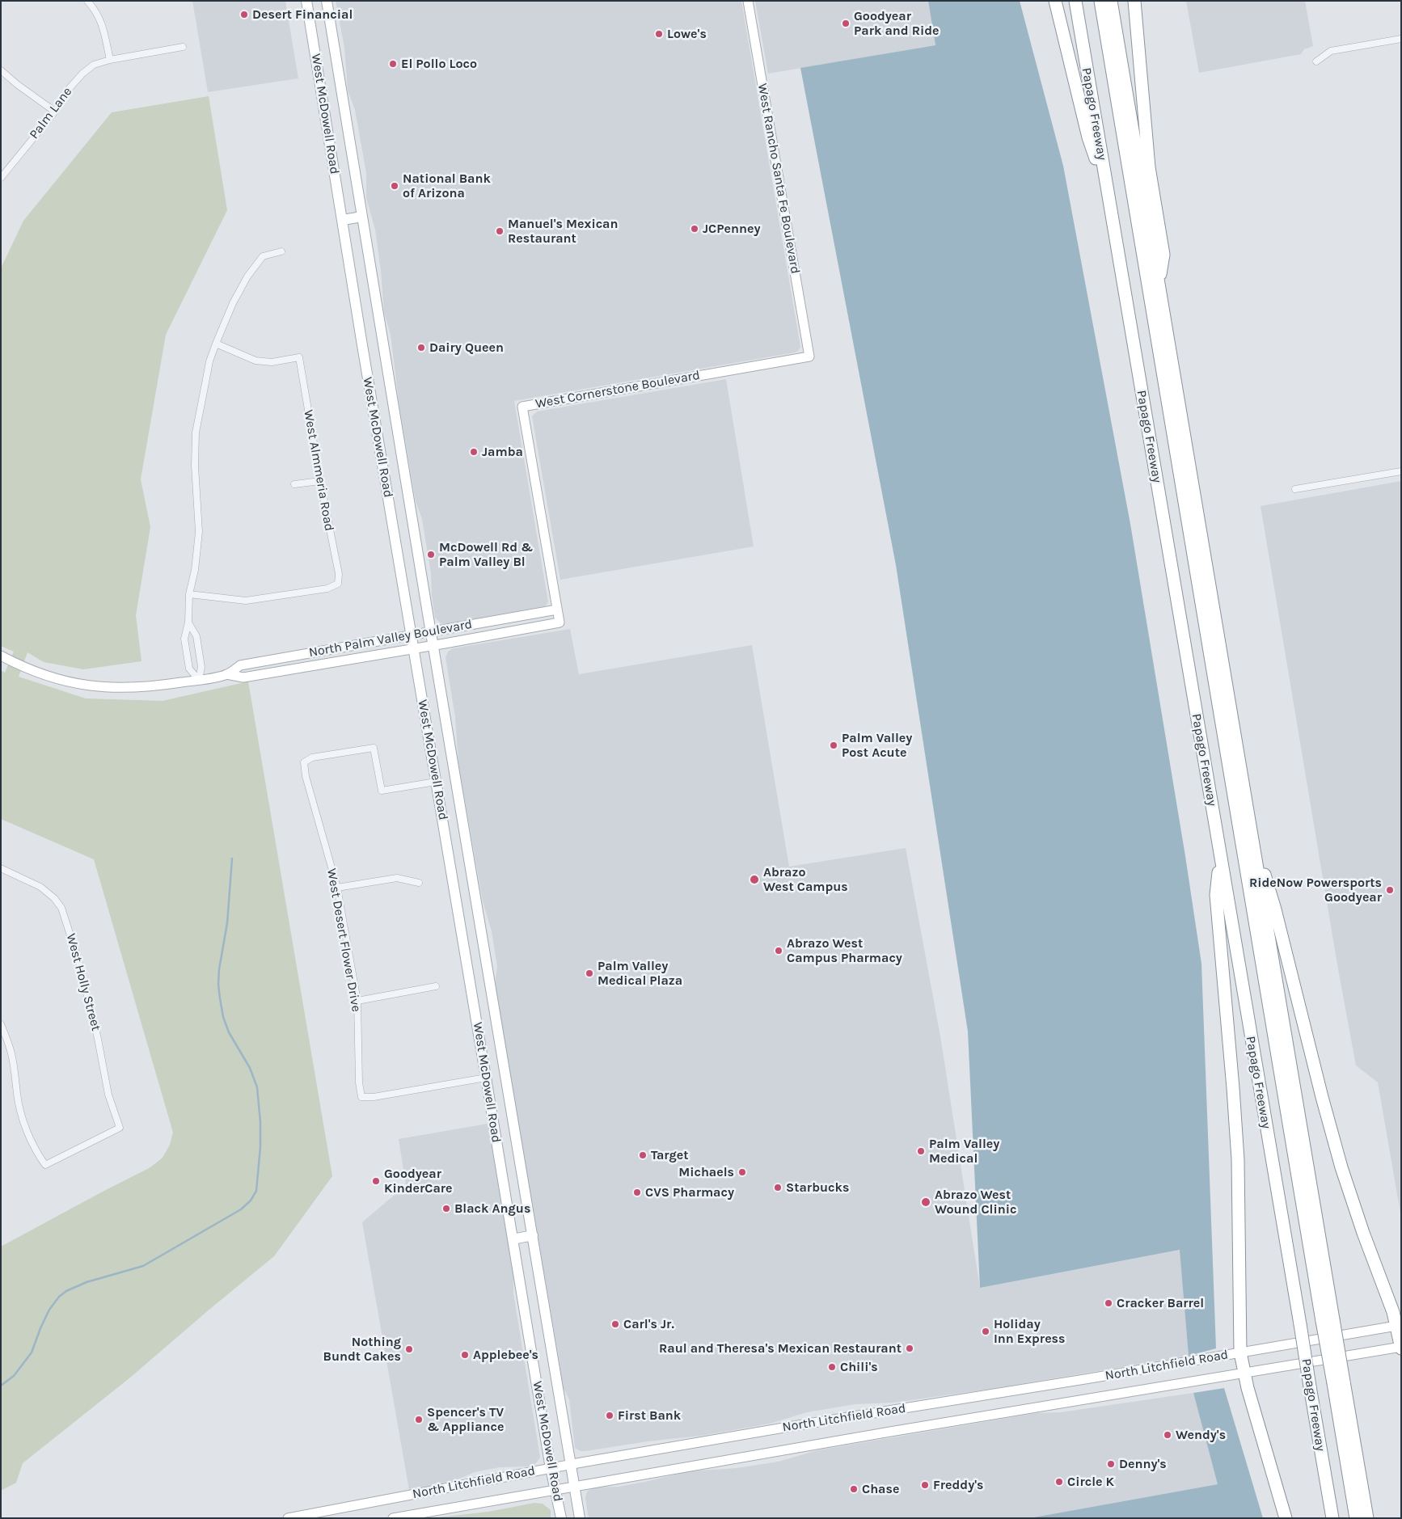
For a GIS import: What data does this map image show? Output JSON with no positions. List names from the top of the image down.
{
  "streets": {
    "highway": ["Papago Freeway"],
    "main road": [
      "West McDowell Road",
      "West Rancho Santa Fe Boulevard",
      "West Cornerstone Boulevard",
      "North Palm Valley Boulevard",
      "North Litchfield Road"
    ],
    "street": [
      "Palm Lane",
      "West Almmeria Road",
      "West Desert Flower Drive",
      "West Holly Street"
    ]
  },
  "crossings": [
    ["West McDowell Road", "North Palm Valley Boulevard"],
    ["West McDowell Road", "West Desert Flower Drive"],
    ["West McDowell Road", "North Litchfield Road"],
    ["West Rancho Santa Fe Boulevard", "West Cornerstone Boulevard"],
    ["West Cornerstone Boulevard", "North Palm Valley Boulevard"]
  ],
  "places": [
    "Desert Financial",
    "Goodyear Park and Ride",
    "Lowe's",
    "El Pollo Loco",
    "National Bank of Arizona",
    "JCPenney",
    "Manuel's Mexican Restaurant",
    "Dairy Queen",
    "Jamba",
    "McDowell Rd & Palm Valley Bl",
    "Palm Valley Post Acute",
    "Abrazo West Campus",
    "RideNow Powersports Goodyear",
    "Abrazo West Campus Pharmacy",
    "Palm Valley Medical Plaza",
    "Palm Valley Medical",
    "Target",
    "Michaels",
    "Goodyear KinderCare",
    "Starbucks",
    "CVS Pharmacy",
    "Abrazo West Wound Clinic",
    "Black Angus",
    "Cracker Barrel",
    "Carl's Jr.",
    "Holiday Inn Express",
    "Raul and Theresa's Mexican Restaurant",
    "Nothing Bundt Cakes",
    "Applebee's",
    "Chili's",
    "First Bank",
    "Spencer's TV & Appliance",
    "Wendy's",
    "Denny's",
    "Circle K",
    "Freddy's",
    "Chase"
  ]
}
